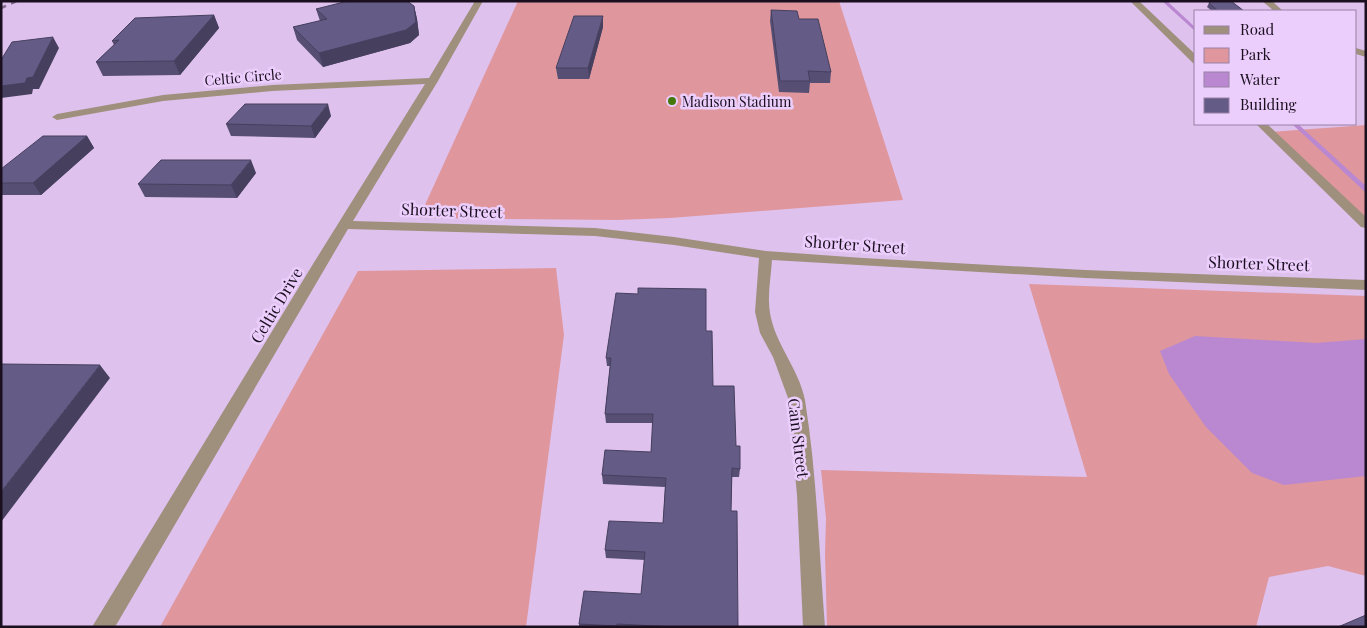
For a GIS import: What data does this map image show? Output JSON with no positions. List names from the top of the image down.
{
  "streets": {
    "street": [
      "Celtic Circle",
      "Shorter Street",
      "Celtic Drive",
      "Cain Street"
    ]
  },
  "crossings": [
    ["Celtic Circle", "Celtic Drive"],
    ["Shorter Street", "Celtic Drive"],
    ["Shorter Street", "Cain Street"]
  ],
  "places": ["Madison Stadium"],
  "legend": [
    "Road",
    "Park",
    "Water",
    "Building"
  ]
}
